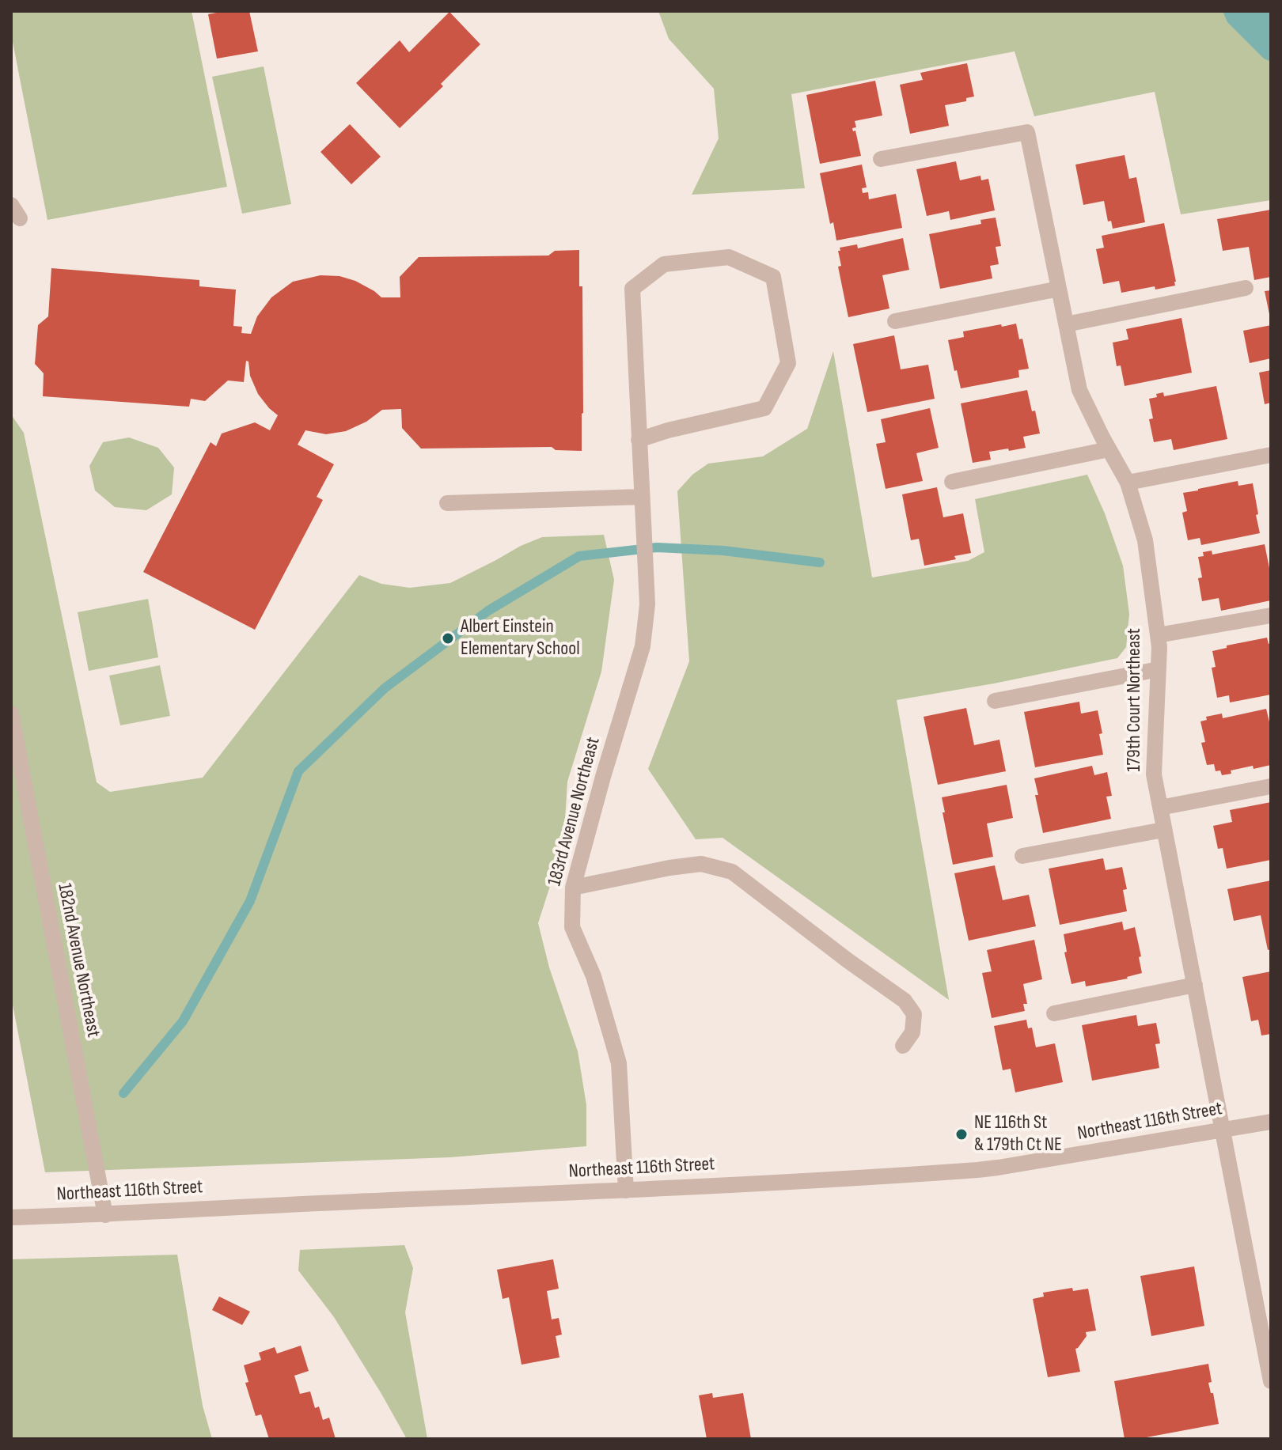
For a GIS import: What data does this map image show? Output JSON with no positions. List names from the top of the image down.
{
  "streets": {
    "street": [
      "179th Court Northeast",
      "183rd Avenue Northeast",
      "182nd Avenue Northeast",
      "Northeast 116th Street"
    ]
  },
  "crossings": [
    ["179th Court Northeast", "Northeast 116th Street"],
    ["183rd Avenue Northeast", "Northeast 116th Street"],
    ["182nd Avenue Northeast", "Northeast 116th Street"]
  ],
  "places": ["Albert Einstein Elementary School", "NE 116th St & 179th Ct NE"]
}
